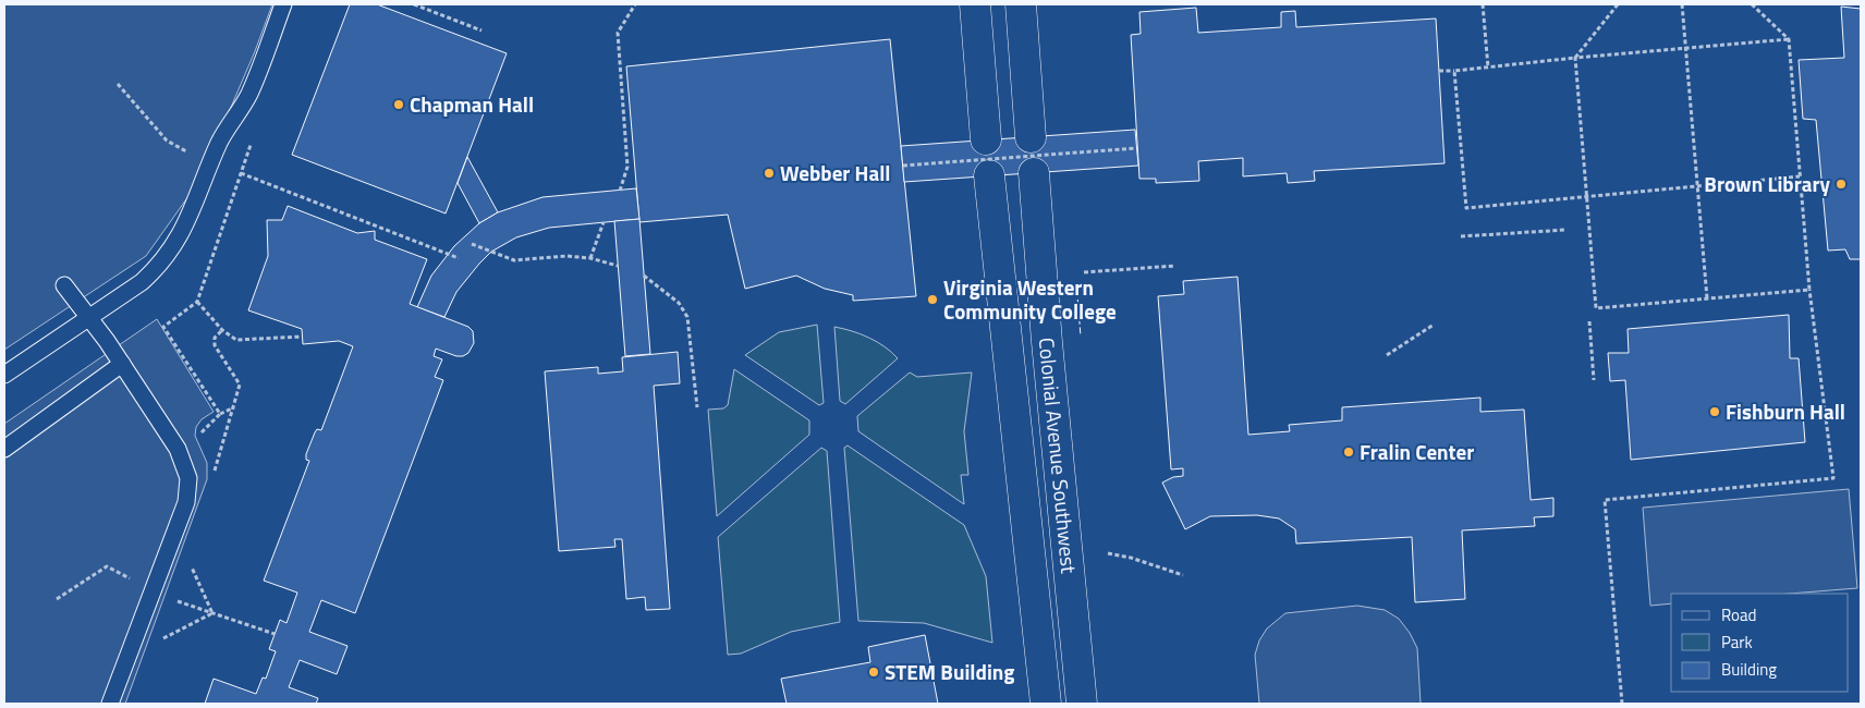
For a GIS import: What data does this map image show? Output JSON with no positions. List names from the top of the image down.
{
  "streets": {
    "main road": ["Colonial Avenue Southwest"]
  },
  "places": [
    "Chapman Hall",
    "Webber Hall",
    "Brown Library",
    "Virginia Western Community College",
    "Fishburn Hall",
    "Fralin Center",
    "STEM Building"
  ],
  "legend": ["Road", "Park", "Building"]
}
